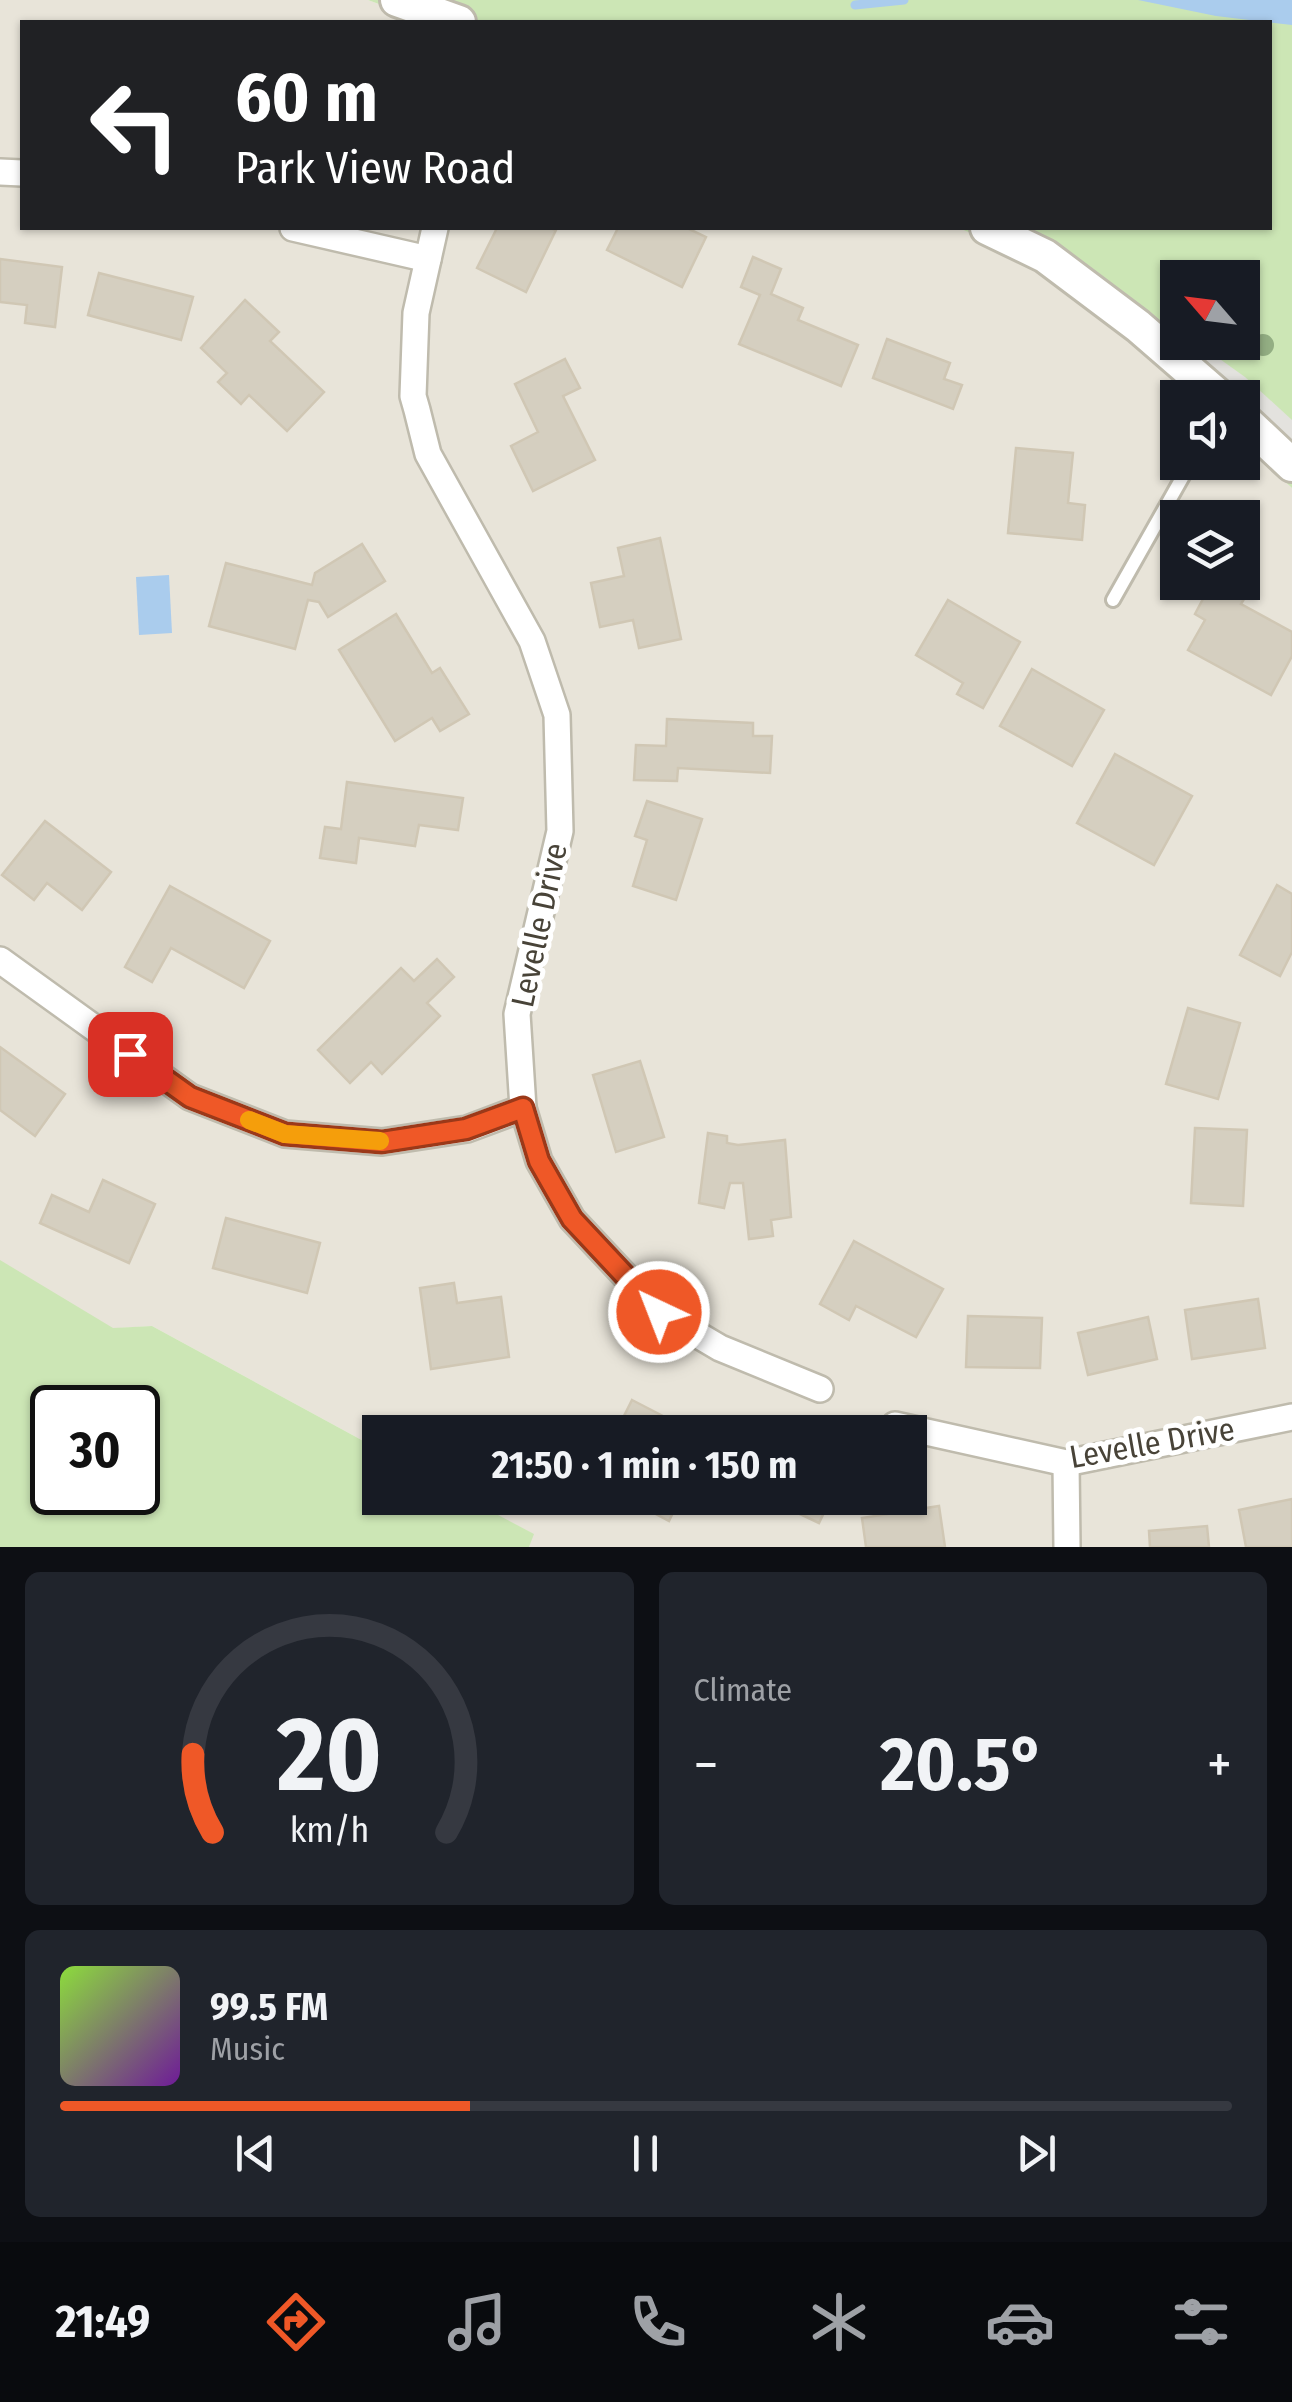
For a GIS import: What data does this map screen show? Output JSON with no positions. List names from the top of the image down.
{
  "streets": {
    "street": ["Levelle Drive"]
  },
  "north": "top left",
  "page": {
    "turn": ["60 m", "Park View Road"],
    "limit": "30",
    "trip": "21:50 · 1 min · 150 m",
    "tile": "Climate",
    "heat": ["−", "20.5°", "+"],
    "song": ["99.5 FM", "Music"],
    "tabs": "21:49",
    "gauge": ["20", "km/h"]
  }
}
